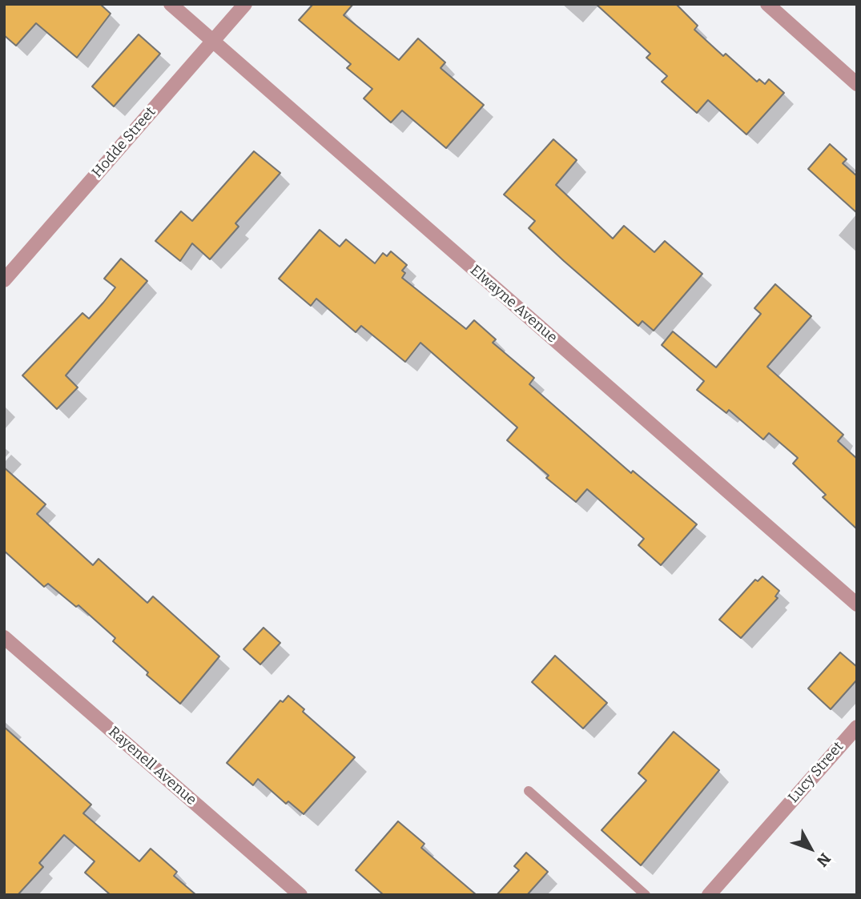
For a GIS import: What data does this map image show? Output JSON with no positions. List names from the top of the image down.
{
  "streets": {
    "street": [
      "Hodde Street",
      "Elwayne Avenue",
      "Rayenell Avenue",
      "Lucy Street"
    ]
  },
  "crossings": [
    ["Hodde Street", "Elwayne Avenue"]
  ],
  "north": "bottom right"
}
